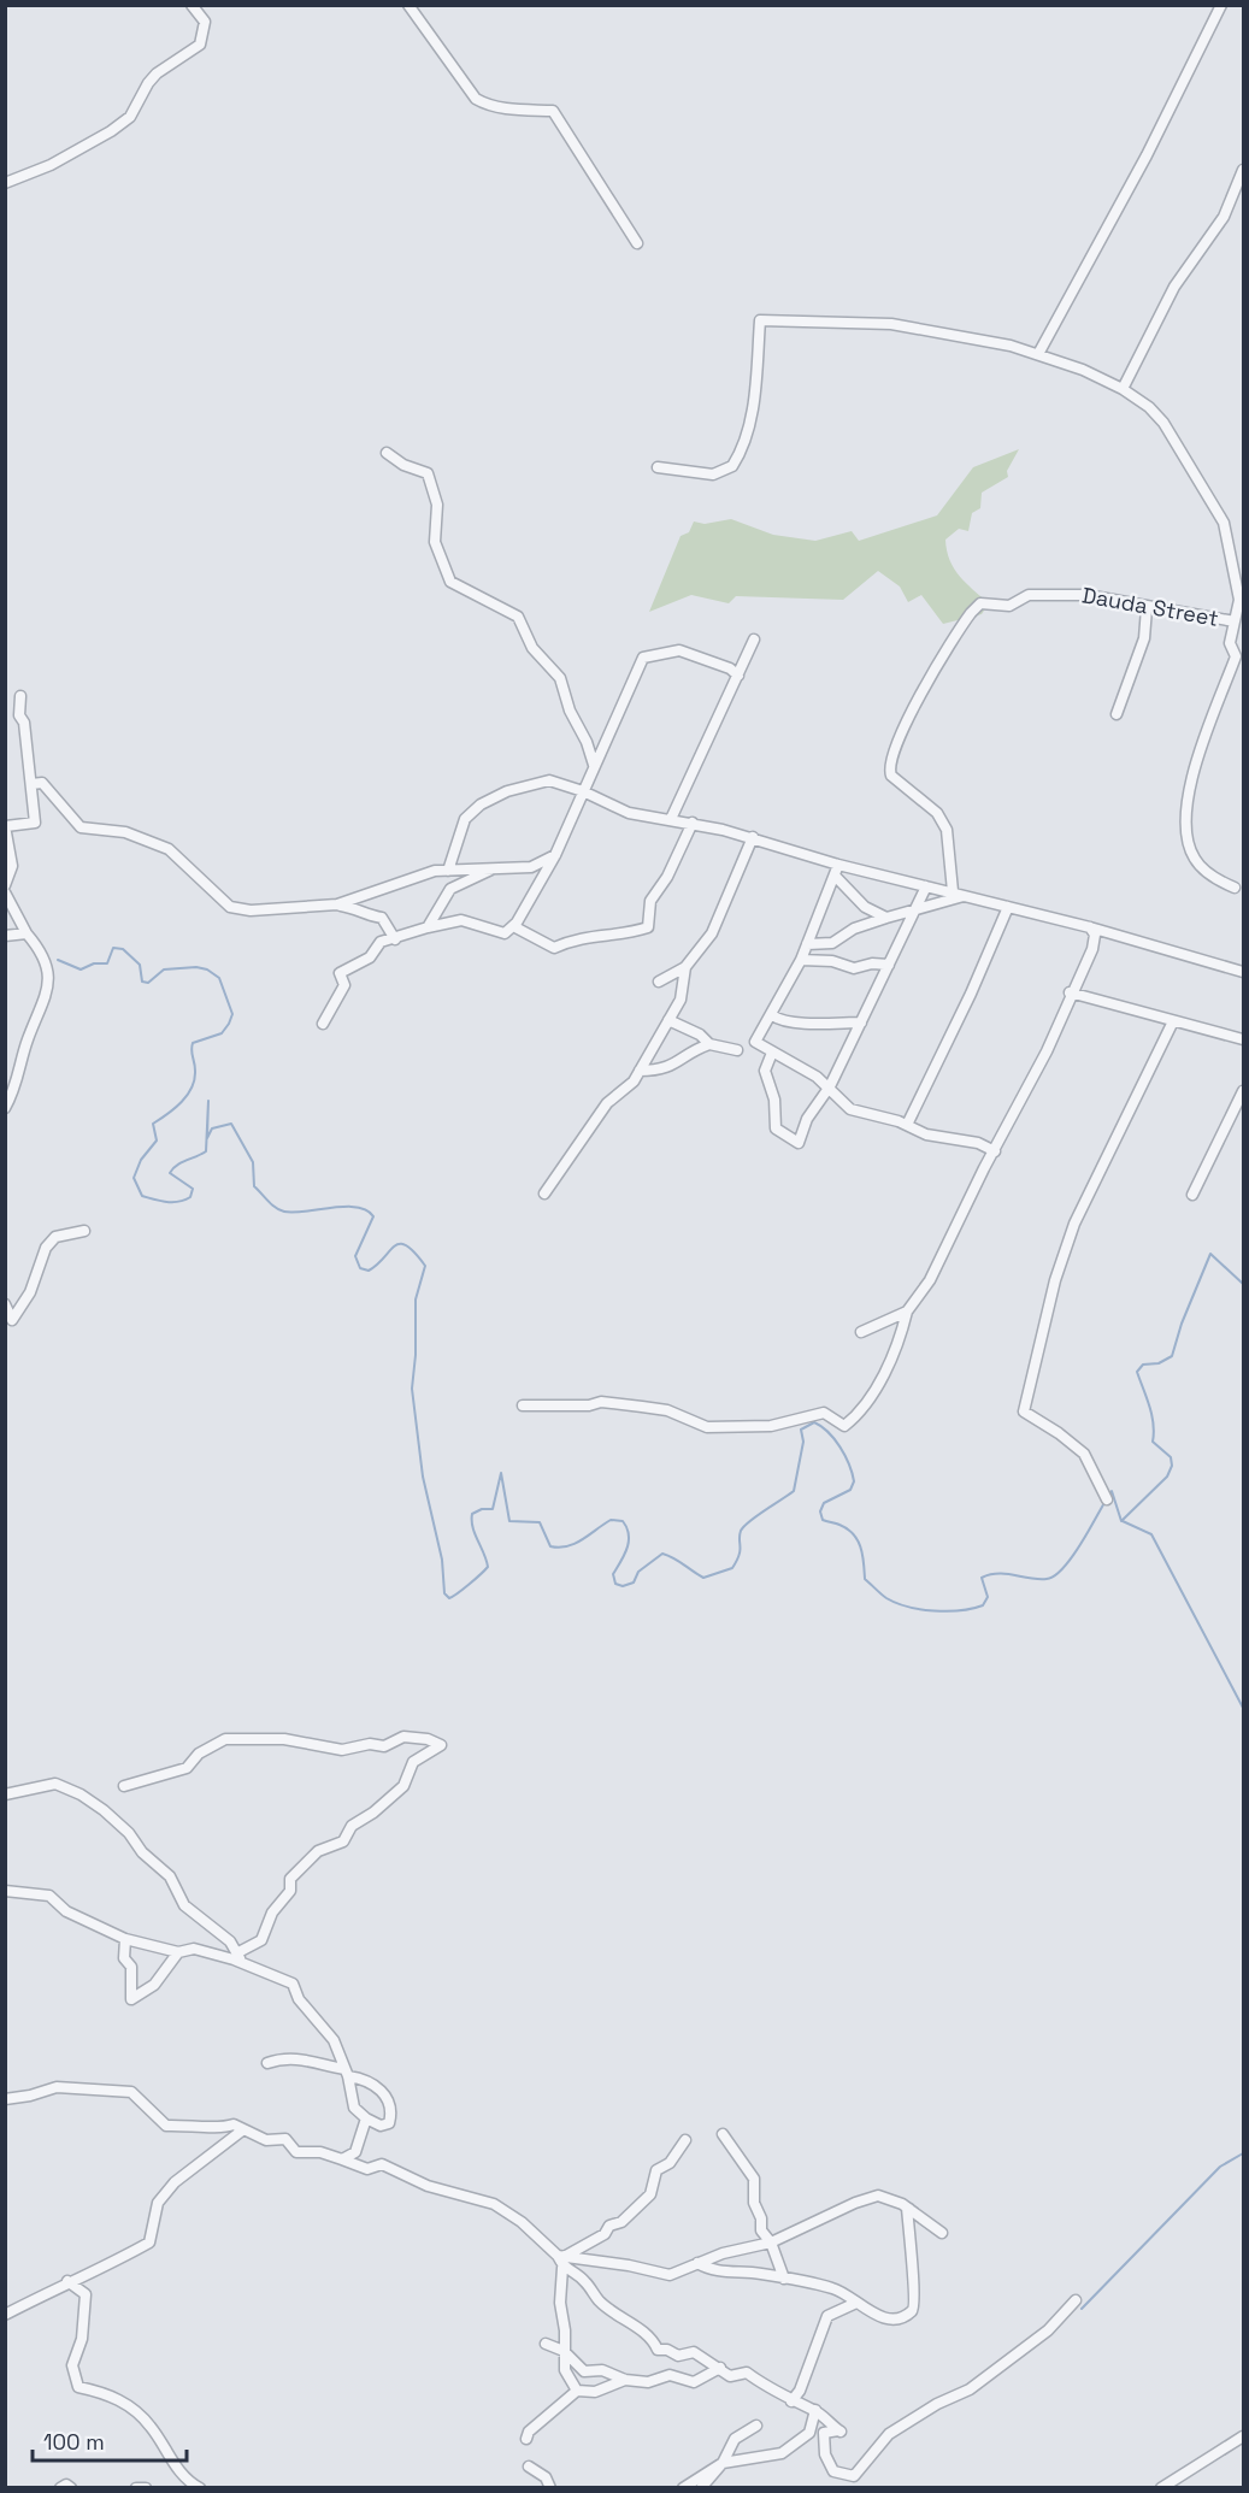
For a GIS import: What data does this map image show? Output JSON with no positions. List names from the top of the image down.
{
  "streets": {
    "street": ["Dauda Street"]
  },
  "scale_bar": "100 m"
}
